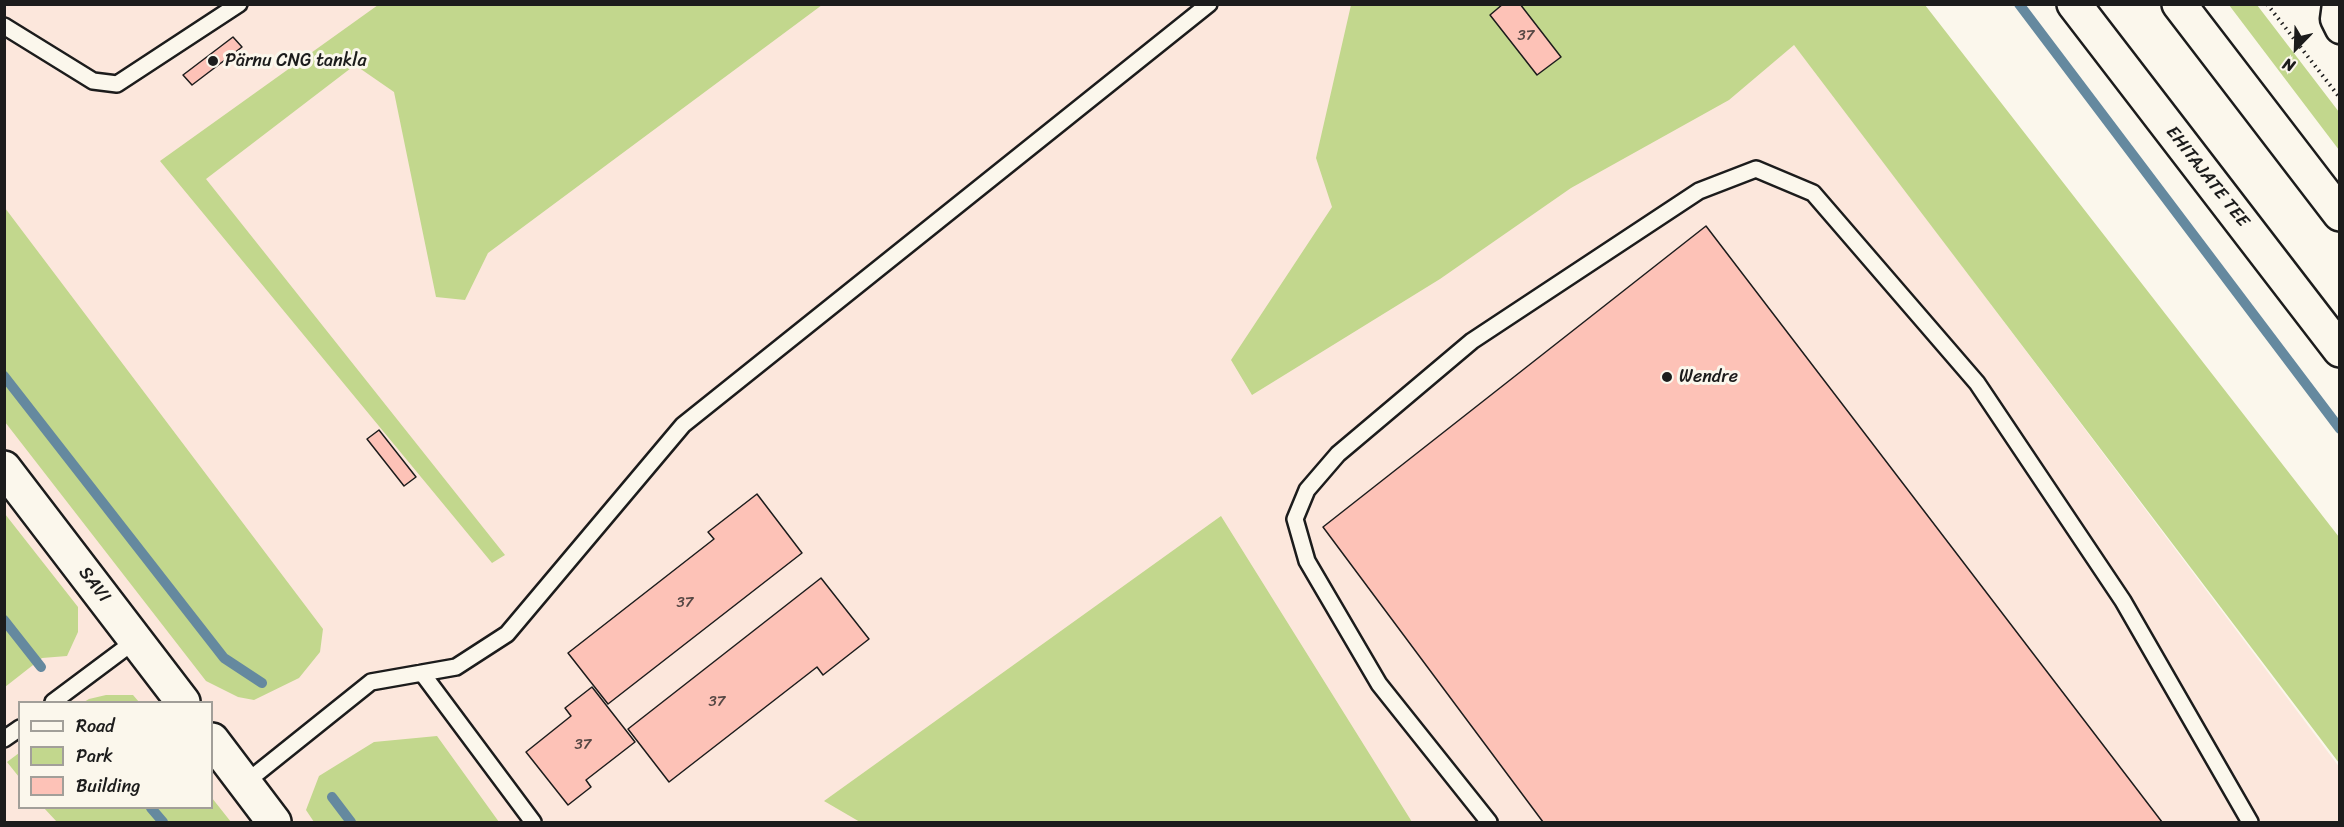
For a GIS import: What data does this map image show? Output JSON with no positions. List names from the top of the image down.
{
  "streets": {
    "main road": ["EHITAJATE TEE", "SAVI"]
  },
  "places": ["Pärnu CNG tankla", "Wendre"],
  "house_numbers": [
    "37",
    "37",
    "37",
    "37"
  ],
  "legend": ["Road", "Park", "Building"],
  "north": "bottom left"
}
